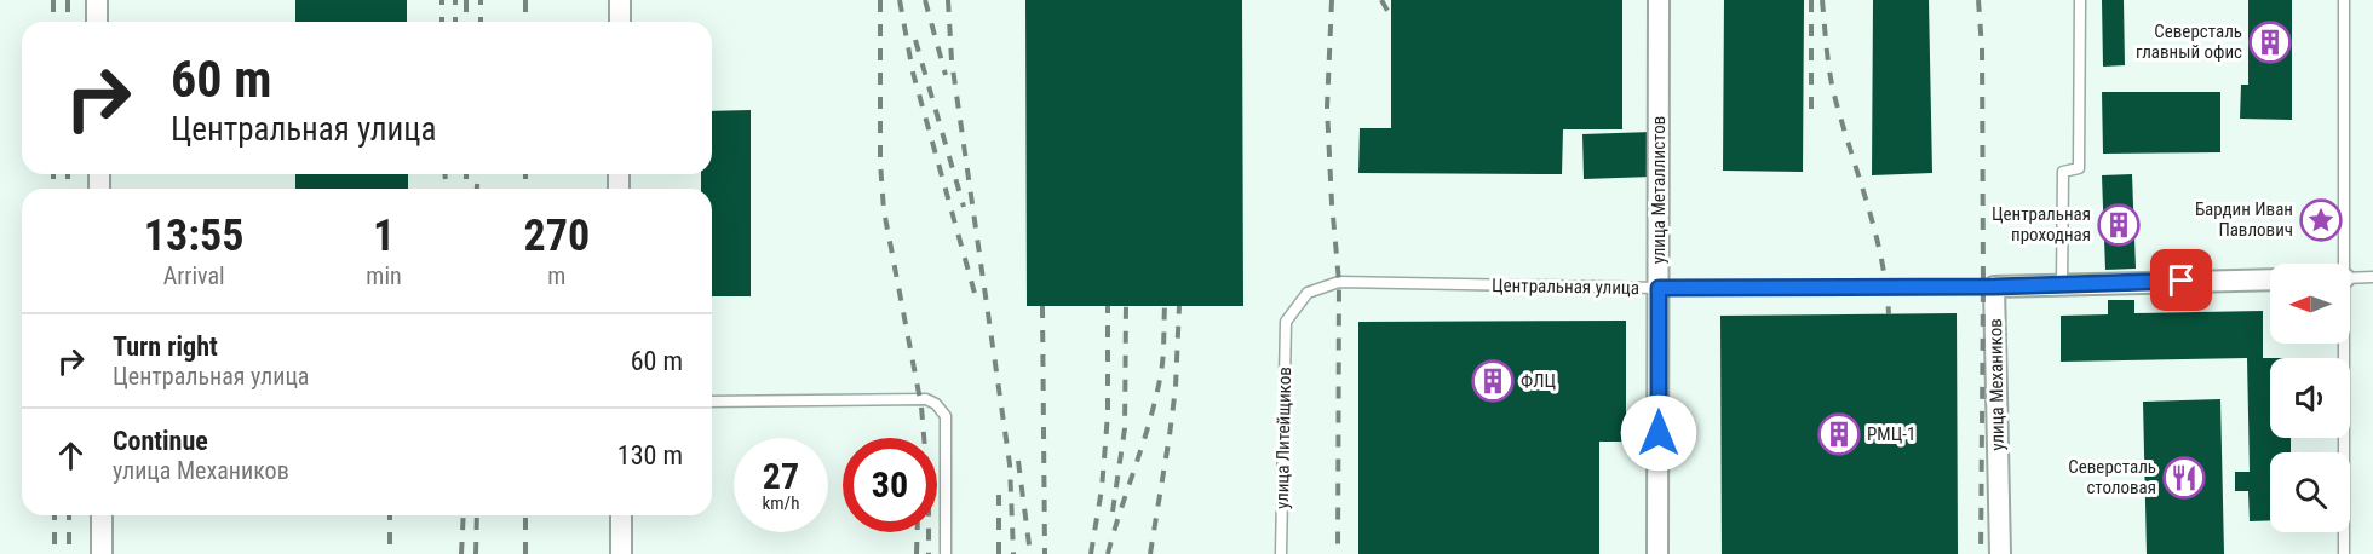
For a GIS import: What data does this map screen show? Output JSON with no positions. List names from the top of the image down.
{
  "streets": {
    "street": ["улица Металлистов", "улица Механиков"],
    "lane": ["Центральная улица", "улица Литейщиков"]
  },
  "crossings": [
    ["улица Металлистов", "Центральная улица"],
    ["Центральная улица", "улица Механиков"],
    ["Центральная улица", "улица Литейщиков"]
  ],
  "places": {
    "building": [
      "Северсталь главный офис",
      "Центральная проходная",
      "ФЛЦ",
      "РМЦ-1"
    ],
    "place": ["Бардин Иван Павлович"],
    "restaurant": ["Северсталь столовая"]
  },
  "north": "left",
  "page": {
    "turn": ["60 m", "Центральная улица"],
    "eta": [
      "13:55",
      "Arrival",
      "1",
      "min",
      "270",
      "m"
    ],
    "list": [
      {
        "name": "Turn right",
        "note": "Центральная улица",
        "value": "60 m"
      },
      {
        "name": "Continue",
        "note": "улица Механиков",
        "value": "130 m"
      }
    ],
    "speed": "27 km/h",
    "limit": "30"
  }
}
